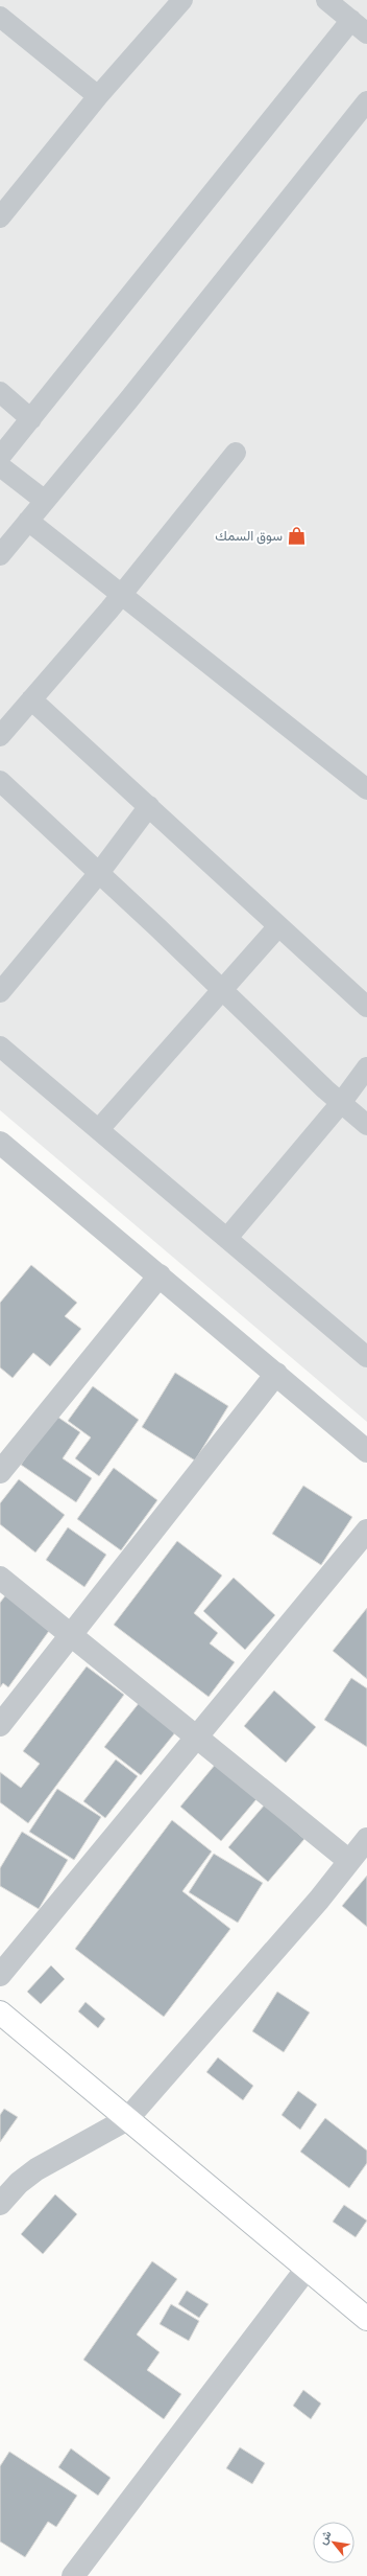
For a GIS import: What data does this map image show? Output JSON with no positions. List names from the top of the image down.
{
  "places": {
    "shop": ["سوق السمك"]
  },
  "north": "top left"
}
